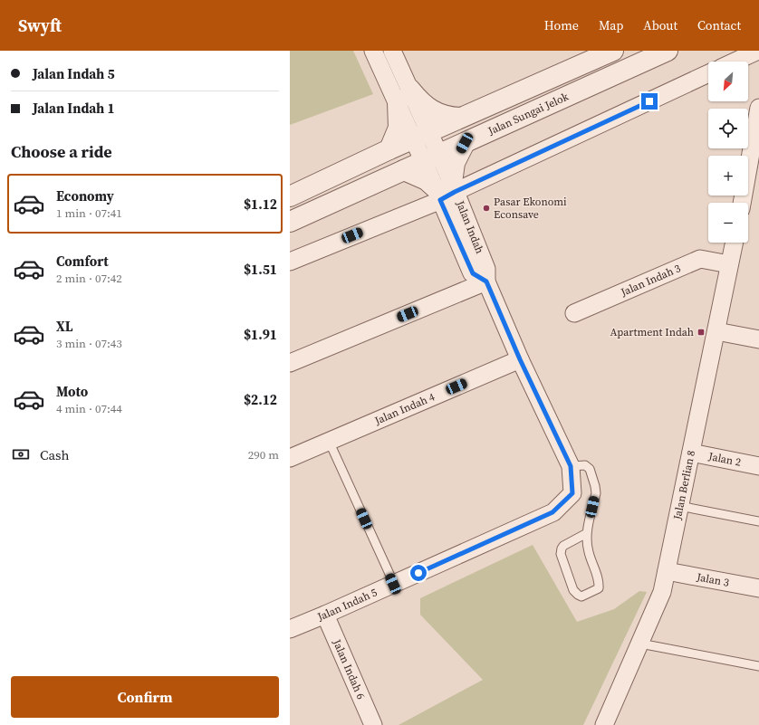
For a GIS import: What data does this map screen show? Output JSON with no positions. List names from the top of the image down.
{
  "streets": {
    "street": [
      "Jalan Sungai Jelok",
      "Jalan Indah",
      "Jalan Indah 3",
      "Jalan Indah 4",
      "Jalan 2",
      "Jalan Berlian 8",
      "Jalan 3",
      "Jalan Indah 5",
      "Jalan Indah 6"
    ]
  },
  "crossings": [
    ["Jalan Sungai Jelok", "Jalan Indah"],
    ["Jalan Indah 3", "Jalan Berlian 8"],
    ["Jalan 2", "Jalan Berlian 8"],
    ["Jalan Berlian 8", "Jalan 3"],
    ["Jalan Indah 5", "Jalan Indah 6"]
  ],
  "places": {
    "other": ["Pasar Ekonomi Econsave"],
    "transit": ["Apartment Indah"]
  },
  "north": "bottom left",
  "page": {
    "header": "Swyft",
    "nav": [
      "Home",
      "Map",
      "About",
      "Contact"
    ],
    "banner": ["Jalan Indah 5", "Jalan Indah 1"],
    "map_buttons": ["+", "−"],
    "heading": "Choose a ride",
    "list": [
      {
        "name": "Economy",
        "note": "1 min · 07:41",
        "value": "$1.12"
      },
      {
        "name": "Comfort",
        "note": "2 min · 07:42",
        "value": "$1.51"
      },
      {
        "name": "XL",
        "note": "3 min · 07:43",
        "value": "$1.91"
      },
      {
        "name": "Moto",
        "note": "4 min · 07:44",
        "value": "$2.12"
      }
    ],
    "pay": ["Cash", "290 m"],
    "buttons": "Confirm"
  }
}
